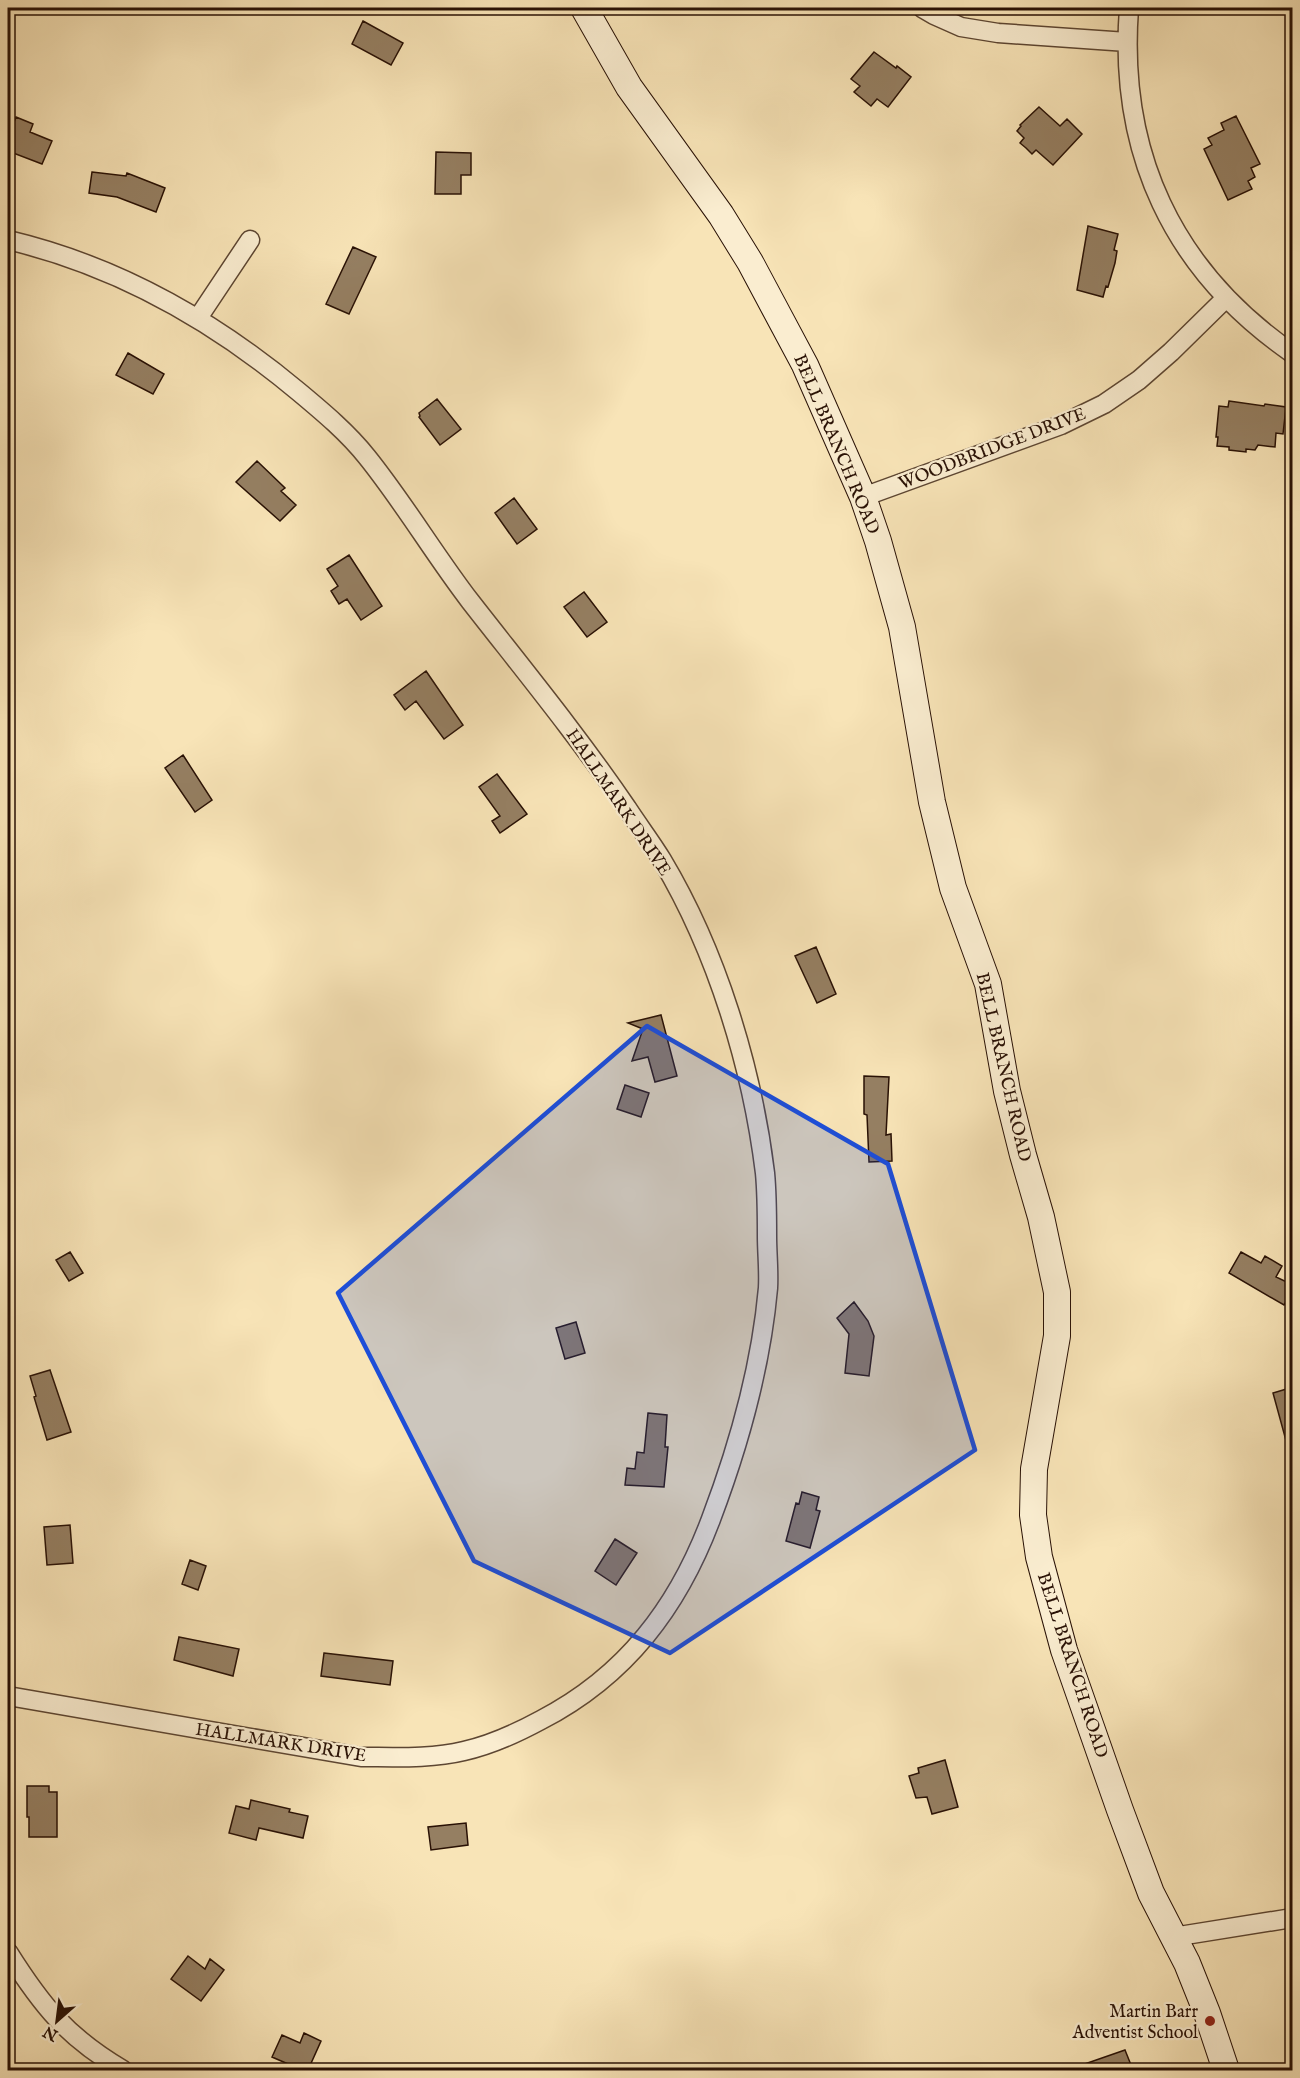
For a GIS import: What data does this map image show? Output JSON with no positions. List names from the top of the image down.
{
  "streets": {
    "street": ["BELL BRANCH ROAD", "WOODBRIDGE DRIVE", "HALLMARK DRIVE"]
  },
  "crossings": [
    ["BELL BRANCH ROAD", "WOODBRIDGE DRIVE"]
  ],
  "places": ["Martin Barr Adventist School"],
  "north": "bottom left"
}
